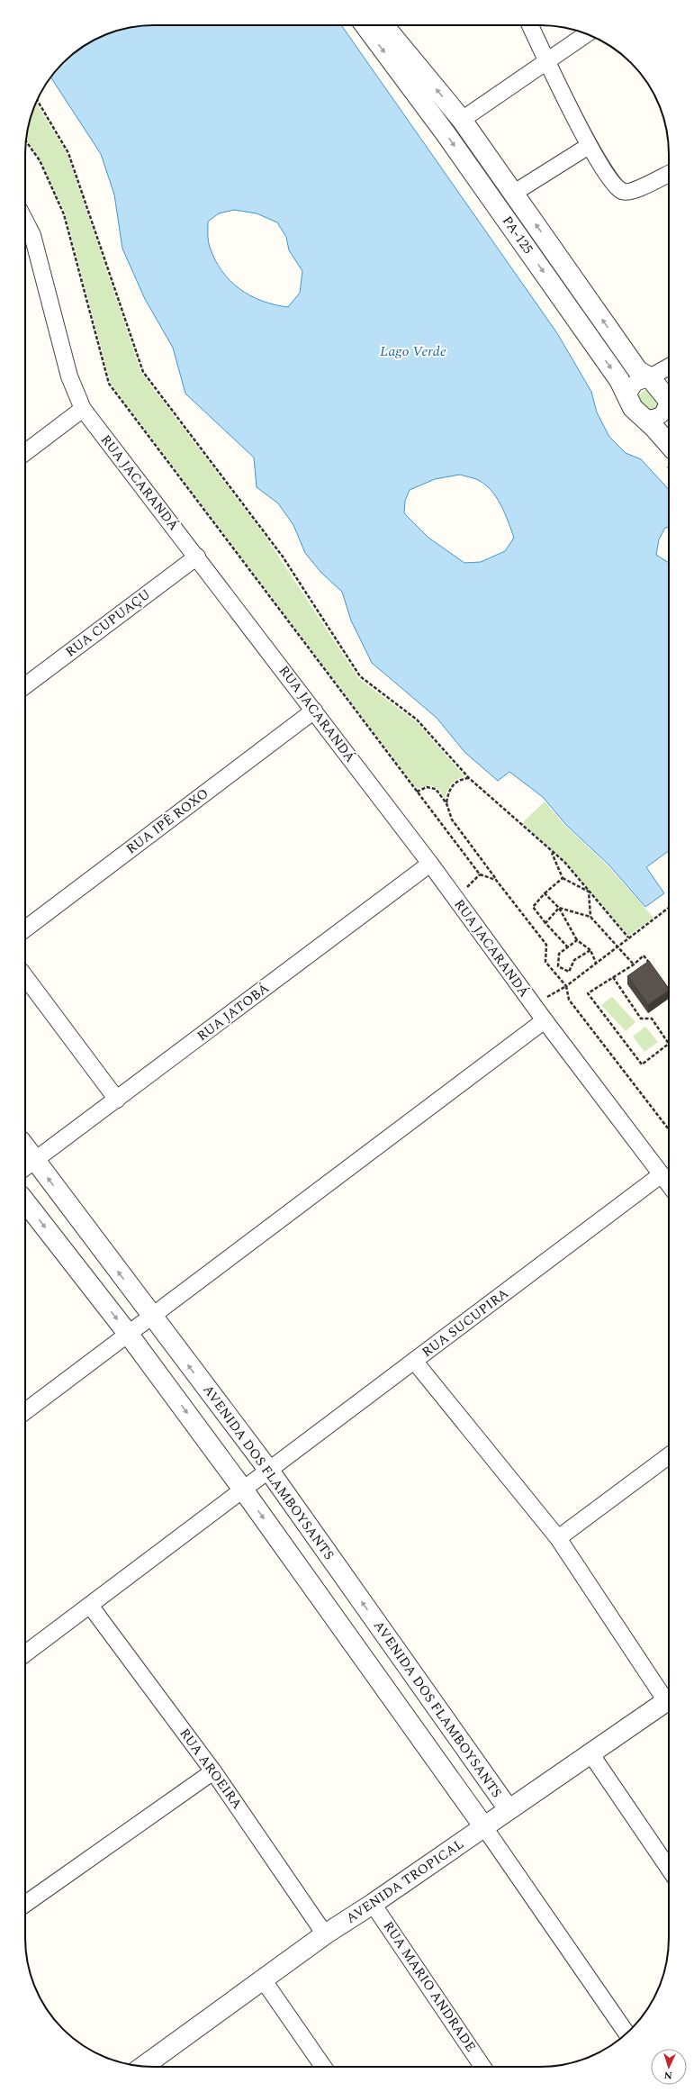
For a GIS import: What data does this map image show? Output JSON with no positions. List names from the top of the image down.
{
  "streets": {
    "street": [
      "PA-125",
      "RUA JACARANDÁ",
      "RUA CUPUAÇU",
      "RUA IPÊ ROXO",
      "RUA JATOBÁ",
      "RUA SUCUPIRA",
      "AVENIDA DOS FLAMBOYSANTS",
      "RUA AROEIRA",
      "AVENIDA TROPICAL",
      "RUA MARIO ANDRADE"
    ]
  },
  "crossings": [
    ["RUA JACARANDÁ", "RUA CUPUAÇU"],
    ["RUA JACARANDÁ", "RUA IPÊ ROXO"],
    ["RUA JACARANDÁ", "RUA JATOBÁ"],
    ["RUA JACARANDÁ", "RUA SUCUPIRA"],
    ["RUA JATOBÁ", "AVENIDA DOS FLAMBOYSANTS"],
    ["RUA SUCUPIRA", "AVENIDA DOS FLAMBOYSANTS"],
    ["RUA SUCUPIRA", "RUA AROEIRA"],
    ["AVENIDA DOS FLAMBOYSANTS", "AVENIDA TROPICAL"],
    ["RUA AROEIRA", "AVENIDA TROPICAL"],
    ["AVENIDA TROPICAL", "RUA MARIO ANDRADE"]
  ],
  "water": ["Lago Verde"],
  "north": "bottom"
}
